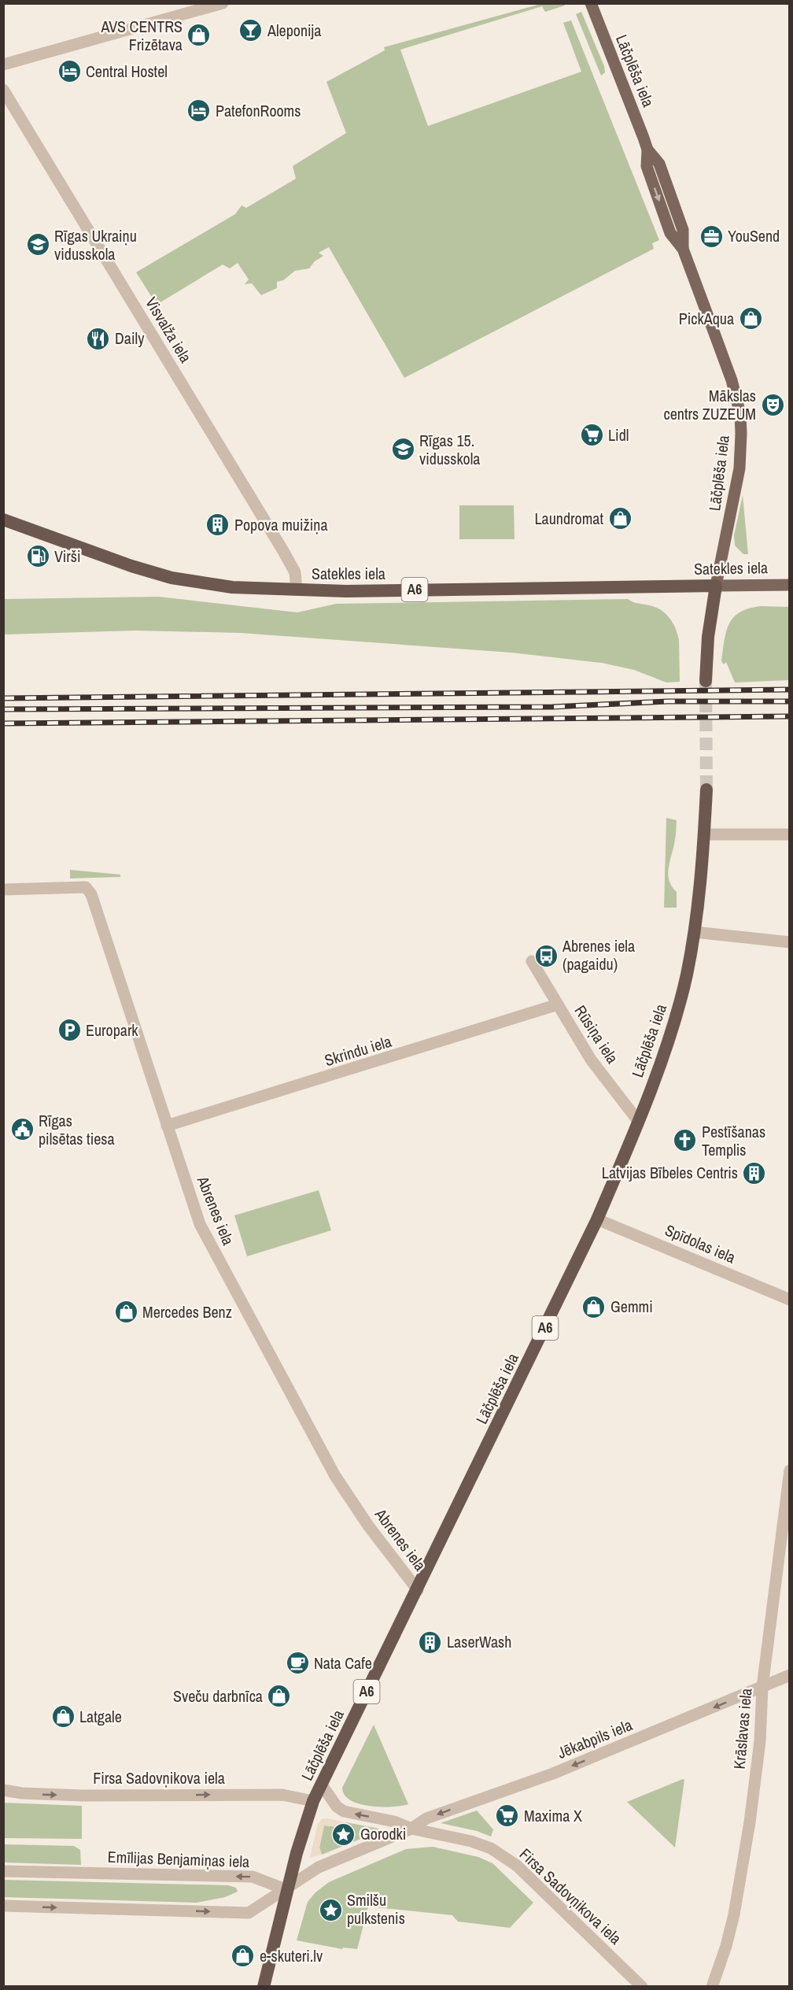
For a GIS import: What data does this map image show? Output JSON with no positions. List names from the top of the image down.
{
  "streets": {
    "highway": ["Lāčplēša iela", "Satekles iela", "A6"],
    "street": [
      "Visvalža iela",
      "Rūsiņa iela",
      "Skrindu iela",
      "Abrenes iela",
      "Spīdolas iela",
      "Krāslavas iela",
      "Jēkabpils iela",
      "Firsa Sadovņikova iela",
      "Emīlijas Benjamiņas iela"
    ]
  },
  "crossings": [
    ["Lāčplēša iela", "Satekles iela"],
    ["Lāčplēša iela", "Rūsiņa iela"],
    ["Lāčplēša iela", "Abrenes iela"],
    ["Lāčplēša iela", "Spīdolas iela"],
    ["Lāčplēša iela", "Firsa Sadovņikova iela"],
    ["Lāčplēša iela", "Emīlijas Benjamiņas iela"],
    ["Visvalža iela", "Satekles iela"],
    ["Rūsiņa iela", "Skrindu iela"],
    ["Skrindu iela", "Abrenes iela"],
    ["Krāslavas iela", "Jēkabpils iela"],
    ["Jēkabpils iela", "Firsa Sadovņikova iela"]
  ],
  "one_way": ["Jēkabpils iela"],
  "places": {
    "bar": ["Aleponija"],
    "shop": [
      "AVS CENTRS Frizētava",
      "PickAqua",
      "Laundromat",
      "Gemmi",
      "Mercedes Benz",
      "Sveču darbnīca",
      "Latgale",
      "e-skuteri.lv"
    ],
    "hotel": ["Central Hostel", "PatefonRooms"],
    "office": ["YouSend"],
    "school or university": ["Rīgas Ukraiņu vidusskola", "Rīgas 15. vidusskola"],
    "restaurant": ["Daily"],
    "theatre": ["Mākslas centrs ZUZEUM"],
    "supermarket": ["Lidl", "Maxima X"],
    "building": ["Popova muižiņa", "Latvijas Bībeles Centris", "LaserWash"],
    "fuel station": ["Virši"],
    "bus stop": ["Abrenes iela (pagaidu)"],
    "parking": ["Europark"],
    "public building": ["Rīgas pilsētas tiesa"],
    "church": ["Pestīšanas Templis"],
    "cafe": ["Nata Cafe"],
    "place": ["Gorodki", "Smilšu pulkstenis"]
  }
}
